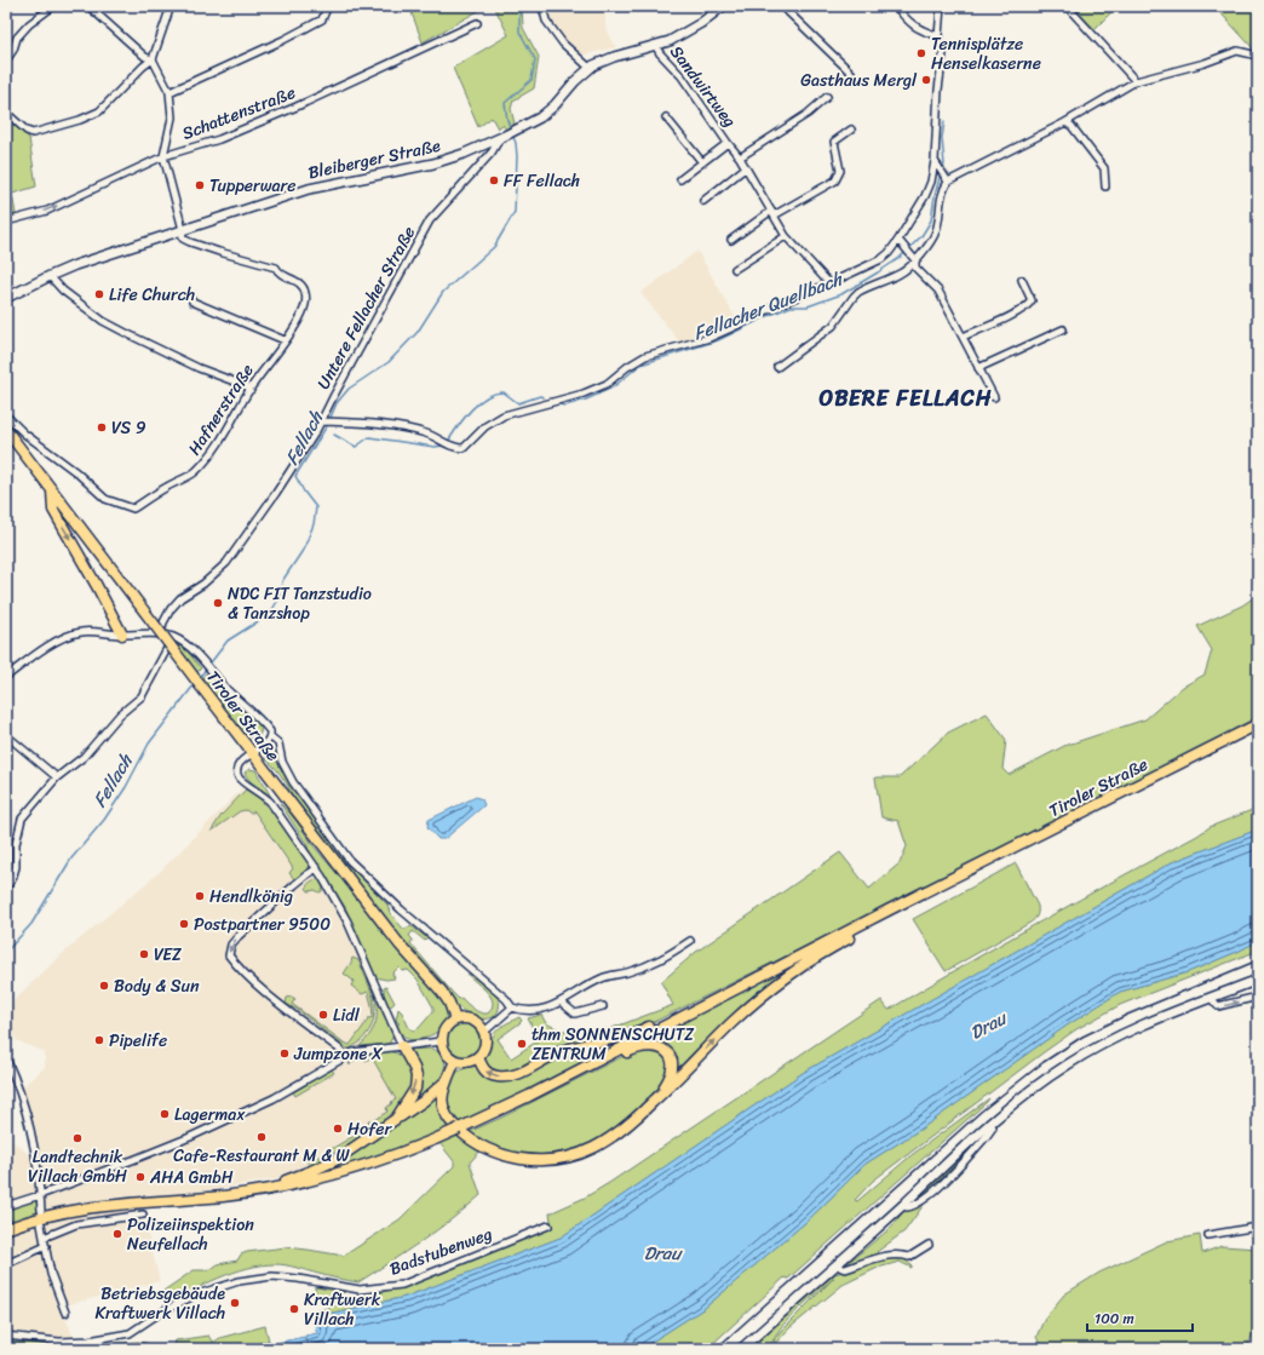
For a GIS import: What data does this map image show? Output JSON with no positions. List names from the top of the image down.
{
  "streets": {
    "main road": ["Bleiberger Straße", "Tiroler Straße"],
    "street": [
      "Sandwirtweg",
      "Schattenstraße",
      "Untere Fellacher Straße",
      "Hafnerstraße",
      "Badstubenweg"
    ]
  },
  "crossings": [
    ["Sandwirtweg", "Bleiberger Straße"],
    ["Bleiberger Straße", "Untere Fellacher Straße"],
    ["Bleiberger Straße", "Hafnerstraße"]
  ],
  "districts": ["OBERE FELLACH"],
  "water": ["Fellacher Quellbach", "Fellach", "Drau"],
  "places": [
    "Tennisplätze Henselkaserne",
    "Gasthaus Mergl",
    "FF Fellach",
    "Tupperware",
    "Life Church",
    "VS 9",
    "NDC FIT Tanzstudio & Tanzshop",
    "Hendlkönig",
    "Postpartner 9500",
    "VEZ",
    "Body & Sun",
    "Lidl",
    "Pipelife",
    "thm SONNENSCHUTZ ZENTRUM",
    "Jumpzone X",
    "Lagermax",
    "Hofer",
    "Cafe-Restaurant M & W",
    "Landtechnik Villach GmbH",
    "AHA GmbH",
    "Polizeiinspektion Neufellach",
    "Betriebsgebäude Kraftwerk Villach",
    "Kraftwerk Villach"
  ],
  "scale_bar": "100 m"
}
